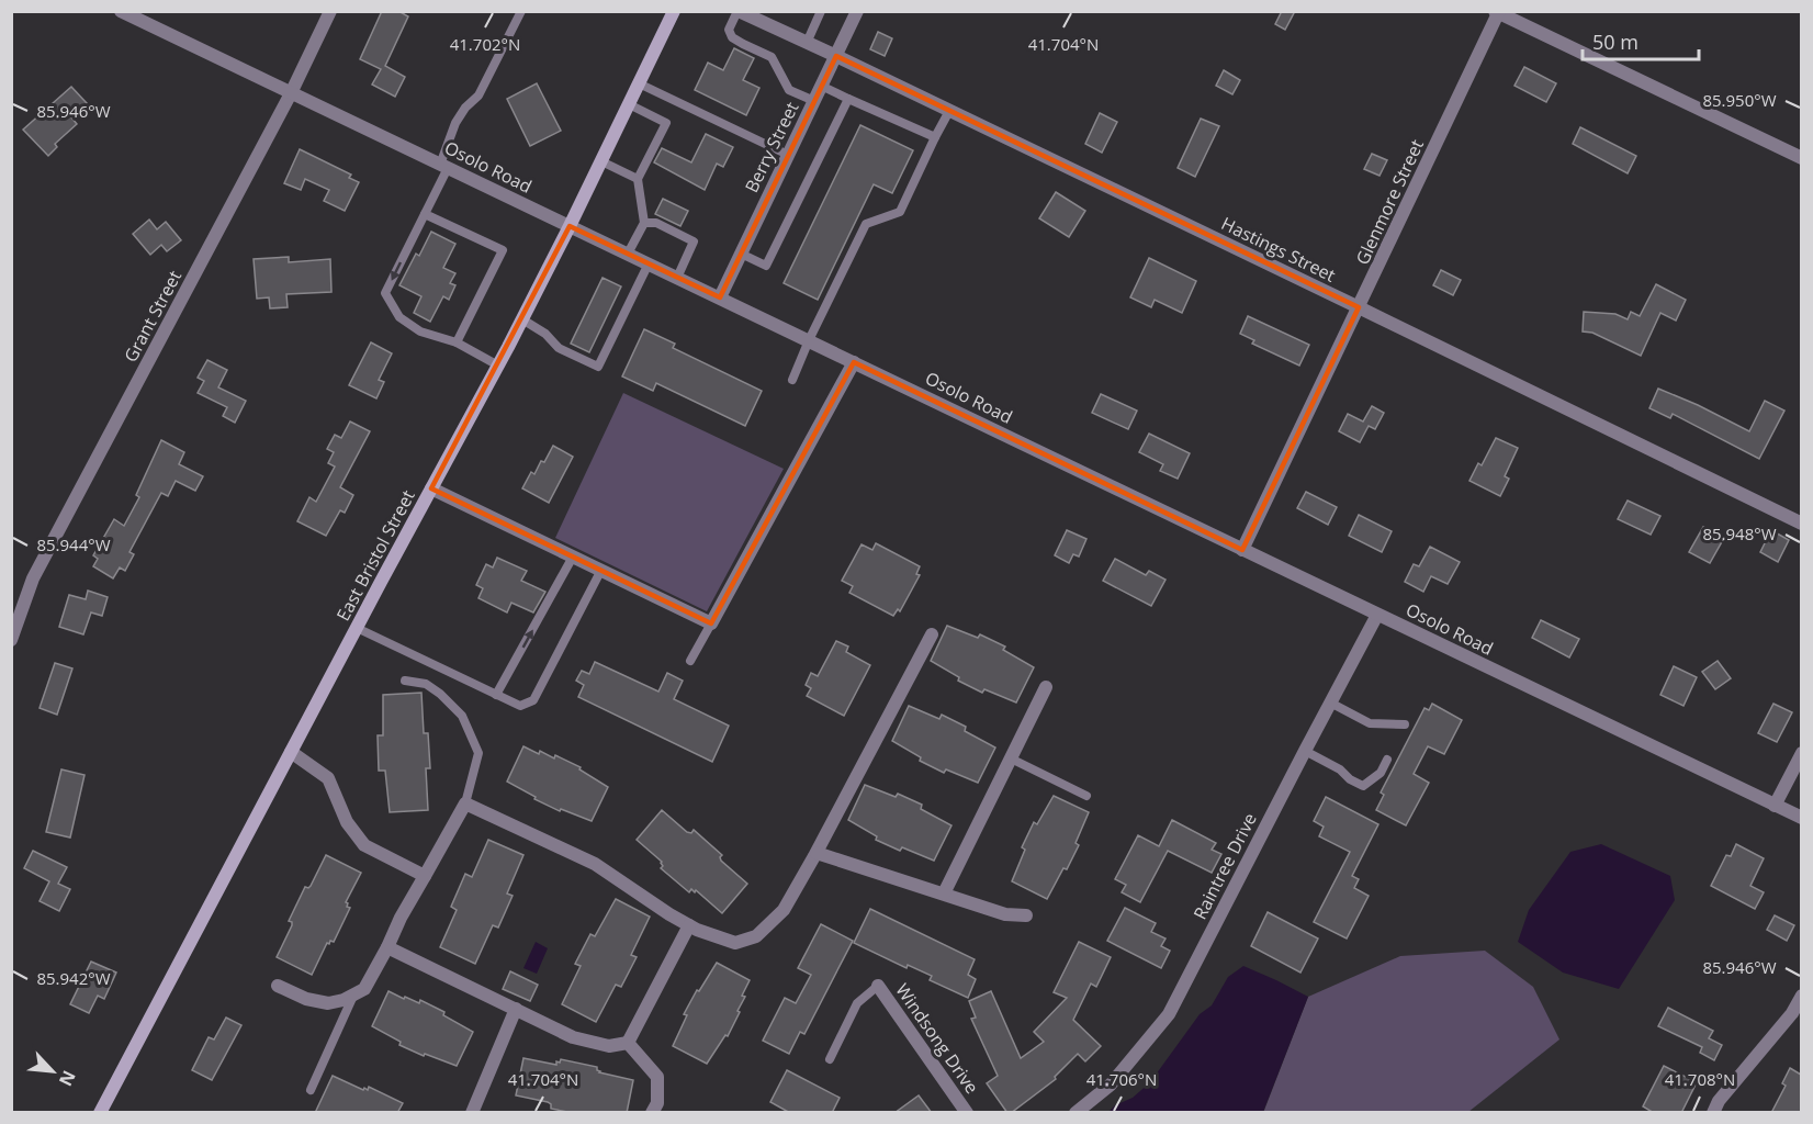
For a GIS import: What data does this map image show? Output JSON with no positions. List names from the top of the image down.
{
  "streets": {
    "main road": ["East Bristol Street"],
    "street": [
      "Berry Street",
      "Osolo Road",
      "Glenmore Street",
      "Hastings Street",
      "Grant Street",
      "Raintree Drive",
      "Windsong Drive"
    ]
  },
  "crossings": [
    ["Berry Street", "Osolo Road"],
    ["Berry Street", "Hastings Street"],
    ["Osolo Road", "Glenmore Street"],
    ["Osolo Road", "Grant Street"],
    ["Osolo Road", "East Bristol Street"],
    ["Osolo Road", "Raintree Drive"],
    ["Glenmore Street", "Hastings Street"]
  ],
  "scale_bar": "50 m",
  "north": "bottom right",
  "coordinates": [
    "41.702°N",
    "41.704°N",
    "85.950°W",
    "85.946°W",
    "85.948°W",
    "85.944°W",
    "85.942°W",
    "41.706°N",
    "41.708°N"
  ]
}
